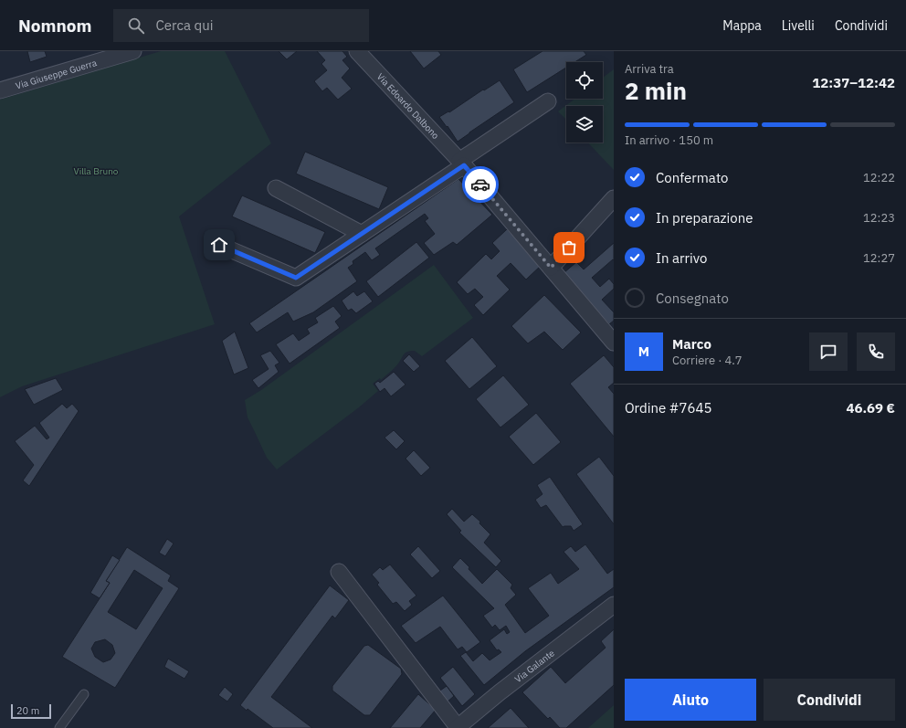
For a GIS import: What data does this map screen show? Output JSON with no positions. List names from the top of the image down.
{
  "streets": {
    "street": ["Via Giuseppe Guerra", "Via Edoardo Dalbono", "Via Galante"]
  },
  "parks": ["Villa Bruno"],
  "scale_bar": "20 m",
  "page": {
    "header": "Nomnom",
    "search": "Cerca qui",
    "nav": ["Mappa", "Livelli", "Condividi"],
    "heading": ["2 min", "Arriva tra", "12:37–12:42"],
    "panel": [
      "Marco",
      "Corriere · 4.7",
      "Ordine #7645",
      "46.69 €"
    ],
    "bar": "In arrivo · 150 m",
    "list": [
      ["Confermato", "12:22"],
      ["In preparazione", "12:23"],
      ["In arrivo", "12:27"],
      "Consegnato"
    ],
    "round": "M",
    "buttons": ["Aiuto", "Condividi"],
    "scale": "20 m"
  }
}
